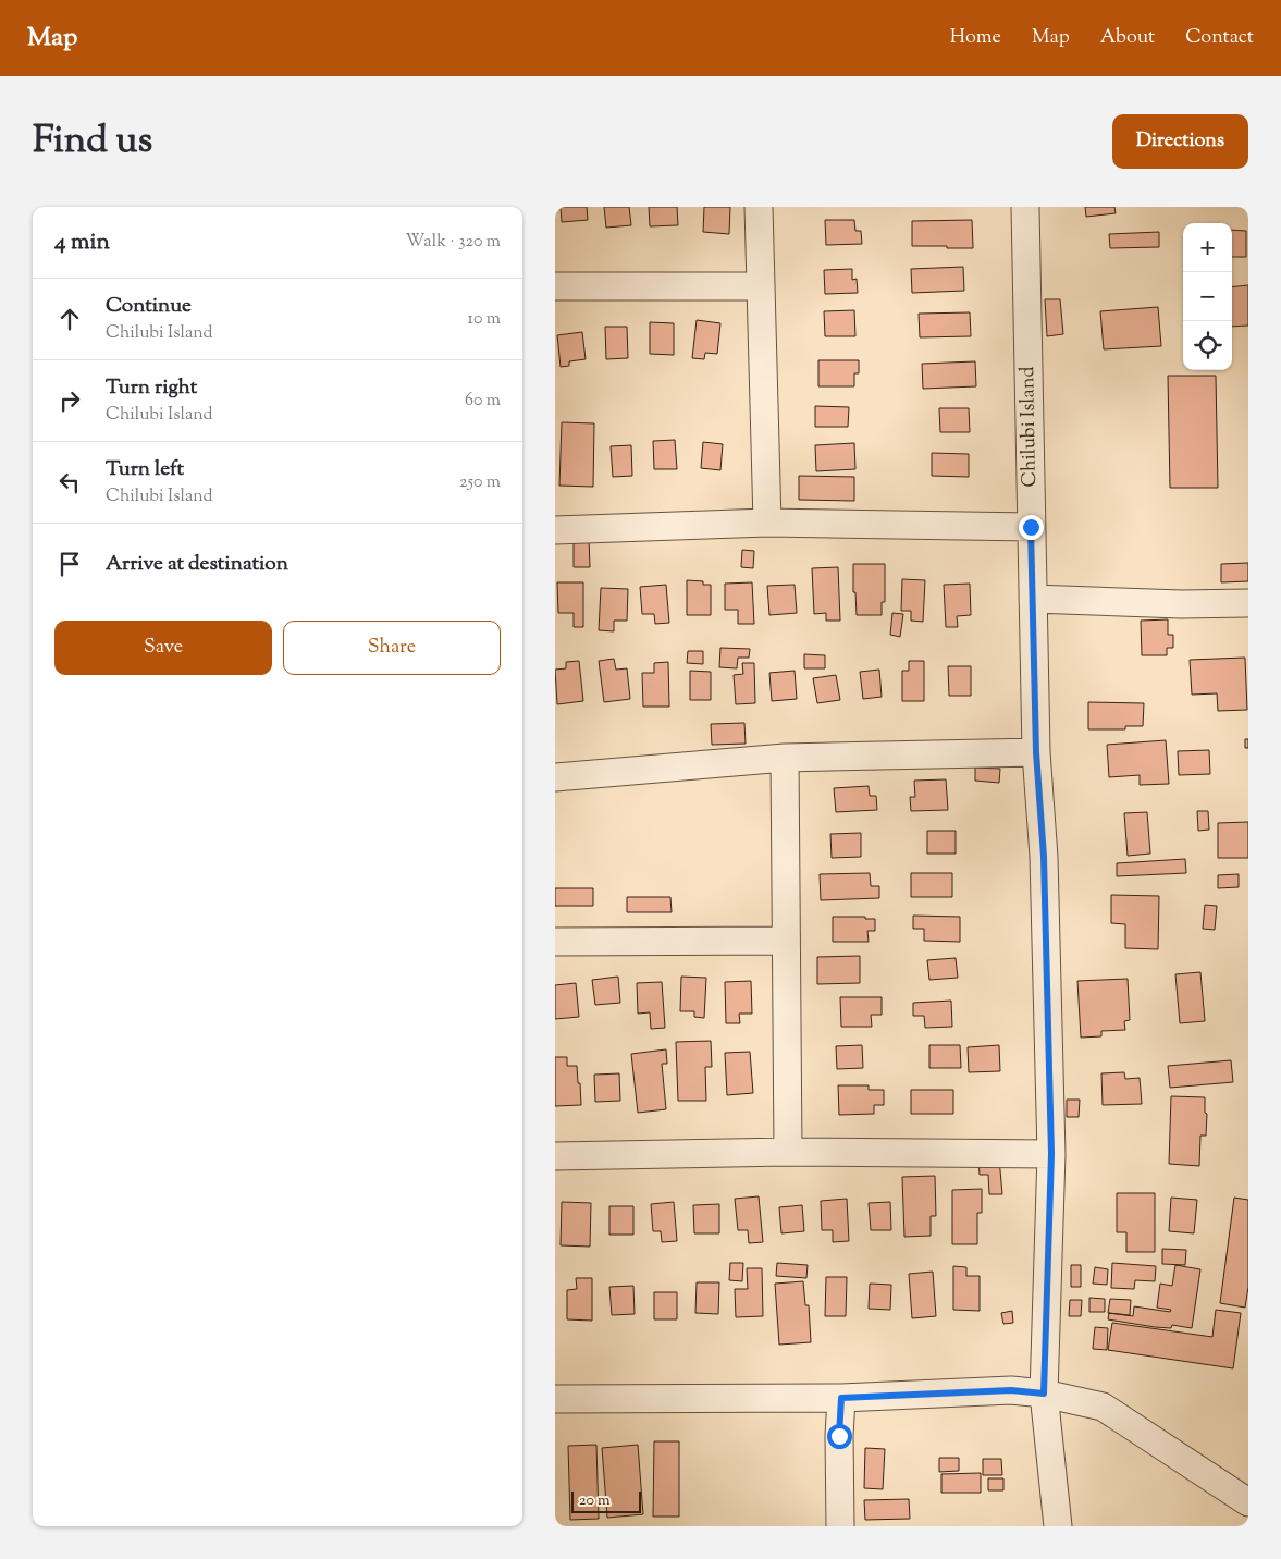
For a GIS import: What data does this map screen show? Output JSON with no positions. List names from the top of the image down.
{
  "streets": {
    "street": ["Chilubi Island"]
  },
  "scale_bar": "20 m",
  "page": {
    "header": "Map",
    "nav": [
      "Home",
      "Map",
      "About",
      "Contact"
    ],
    "title": "Find us",
    "buttons": [
      "Directions",
      ["Save", "Share"]
    ],
    "heading": ["4 min", "Walk · 320 m"],
    "map_buttons": ["+", "−"],
    "list": [
      ["Continue", "Chilubi Island", "10 m"],
      ["Turn right", "Chilubi Island", "60 m"],
      ["Turn left", "Chilubi Island", "250 m"],
      "Arrive at destination"
    ],
    "scale": "20 m"
  }
}
